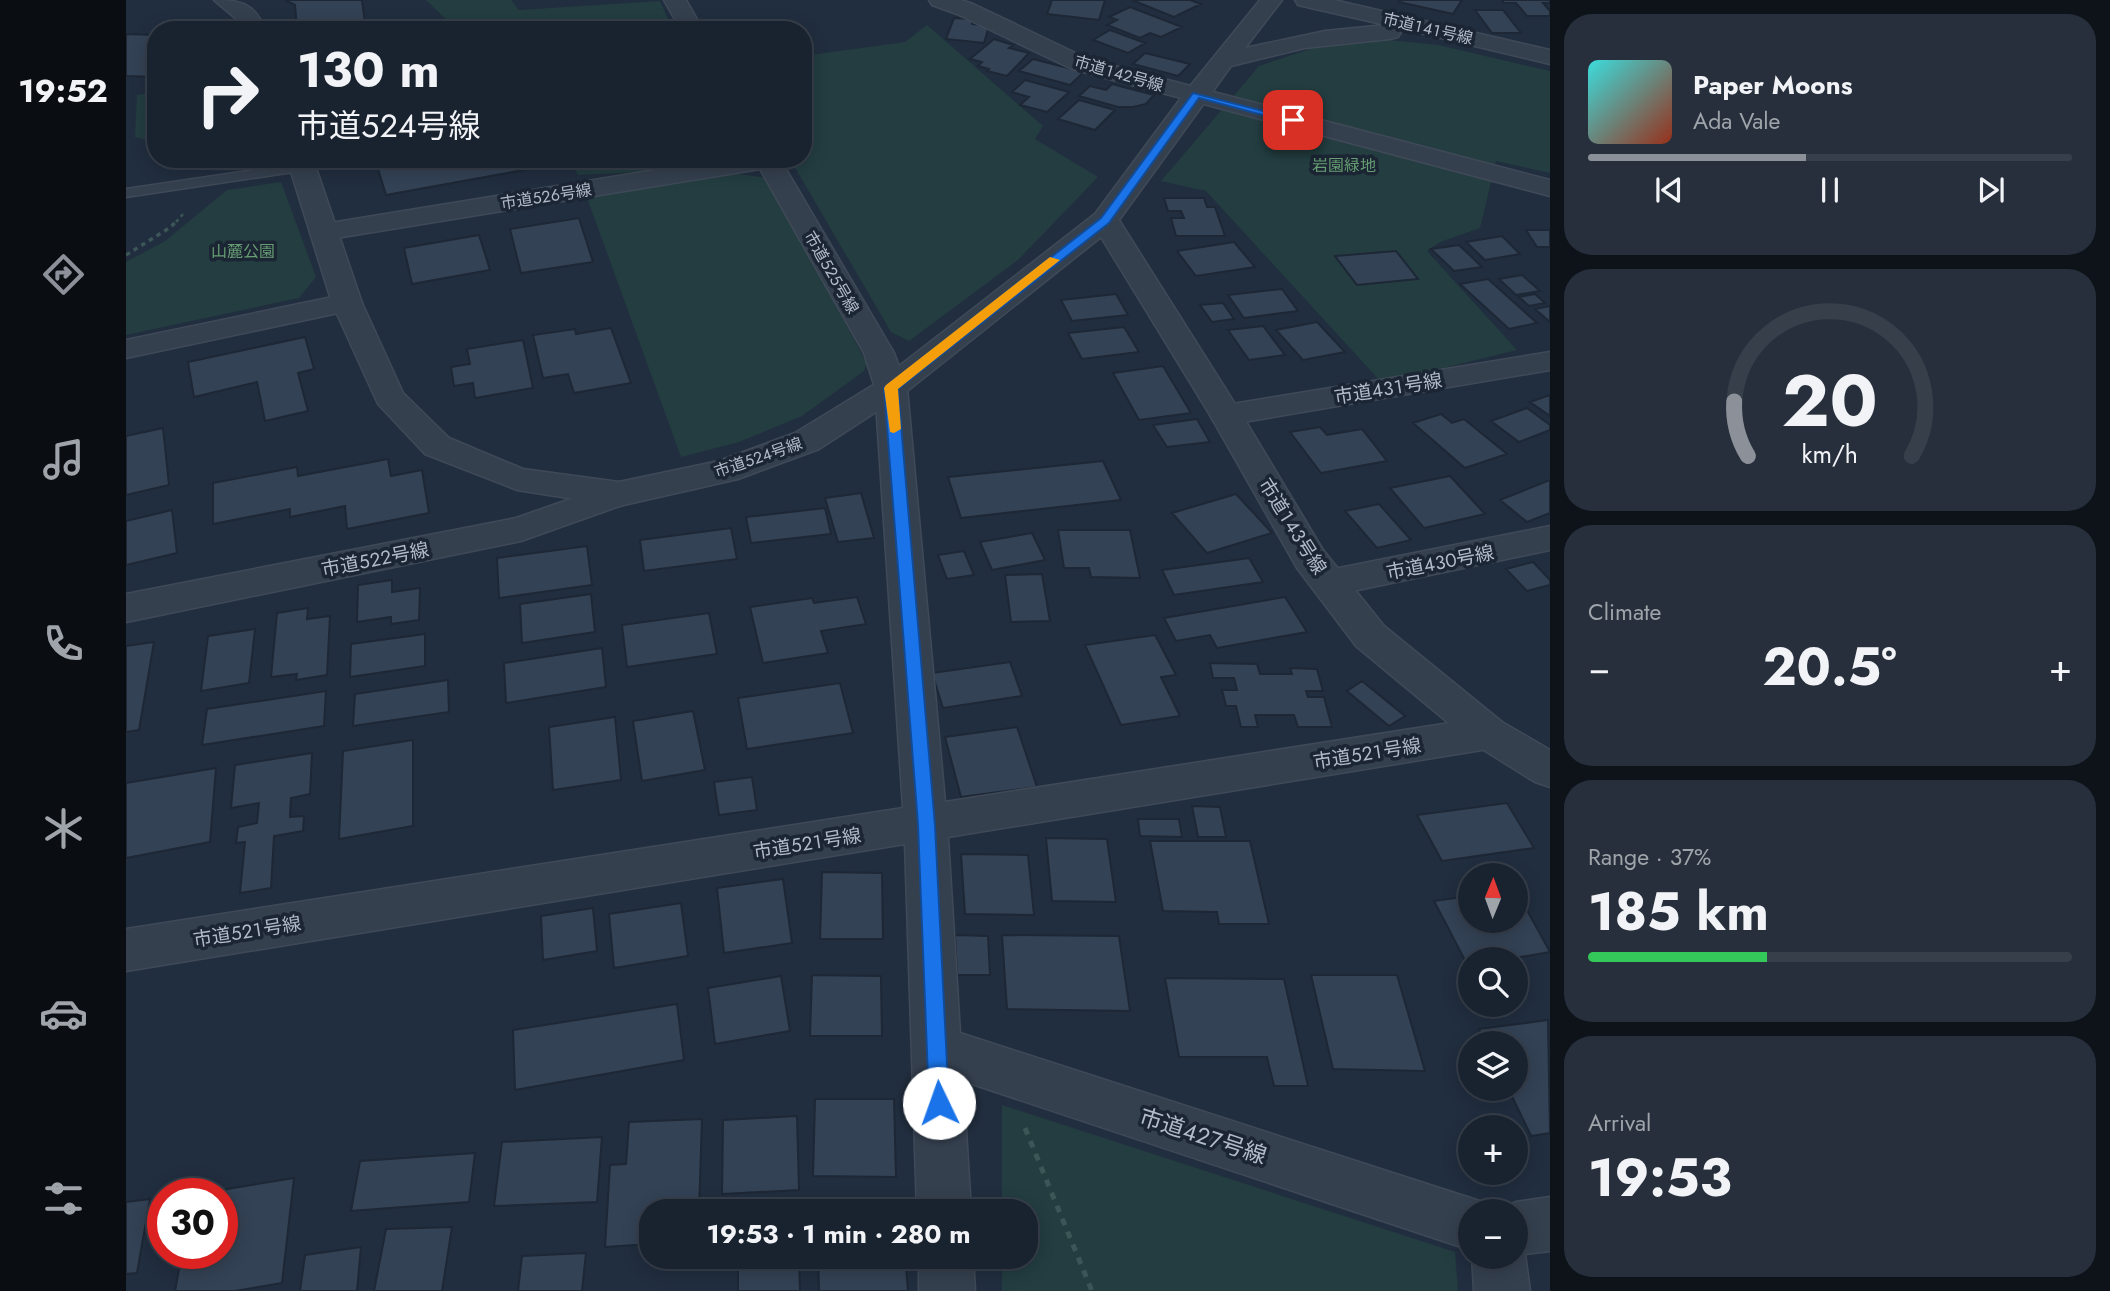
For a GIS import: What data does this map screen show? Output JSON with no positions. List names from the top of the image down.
{
  "streets": {
    "street": [
      "市道１４１号線",
      "市道１４２号線",
      "市道５２６号線",
      "市道５２５号線",
      "市道４３１号線",
      "市道５２４号線",
      "市道１４３号線",
      "市道５２２号線",
      "市道４３０号線",
      "市道５２１号線",
      "市道４２７号線"
    ]
  },
  "crossings": [
    ["市道１４２号線", "市道５２４号線"],
    ["市道５２６号線", "市道５２４号線"],
    ["市道５２５号線", "市道５２４号線"],
    ["市道５２５号線", "市道５２１号線"],
    ["市道５２５号線", "市道４２７号線"],
    ["市道４３１号線", "市道１４３号線"],
    ["市道５２４号線", "市道１４３号線"],
    ["市道５２４号線", "市道５２２号線"],
    ["市道１４３号線", "市道４３０号線"],
    ["市道１４３号線", "市道５２１号線"]
  ],
  "parks": ["岩園緑地", "山麓公園"],
  "north": "top",
  "page": {
    "tabs": "19:52",
    "turn": ["130 m", "市道５２４号線"],
    "song": ["Paper Moons", "Ada Vale"],
    "tile": [
      "Climate",
      ["Range · 37%", "185 km"],
      ["Arrival", "19:53"]
    ],
    "heat": ["−", "20.5°", "+"],
    "map_buttons": ["+", "−"],
    "limit": "30",
    "trip": "19:53 · 1 min · 280 m",
    "gauge": ["20", "km/h"]
  }
}
